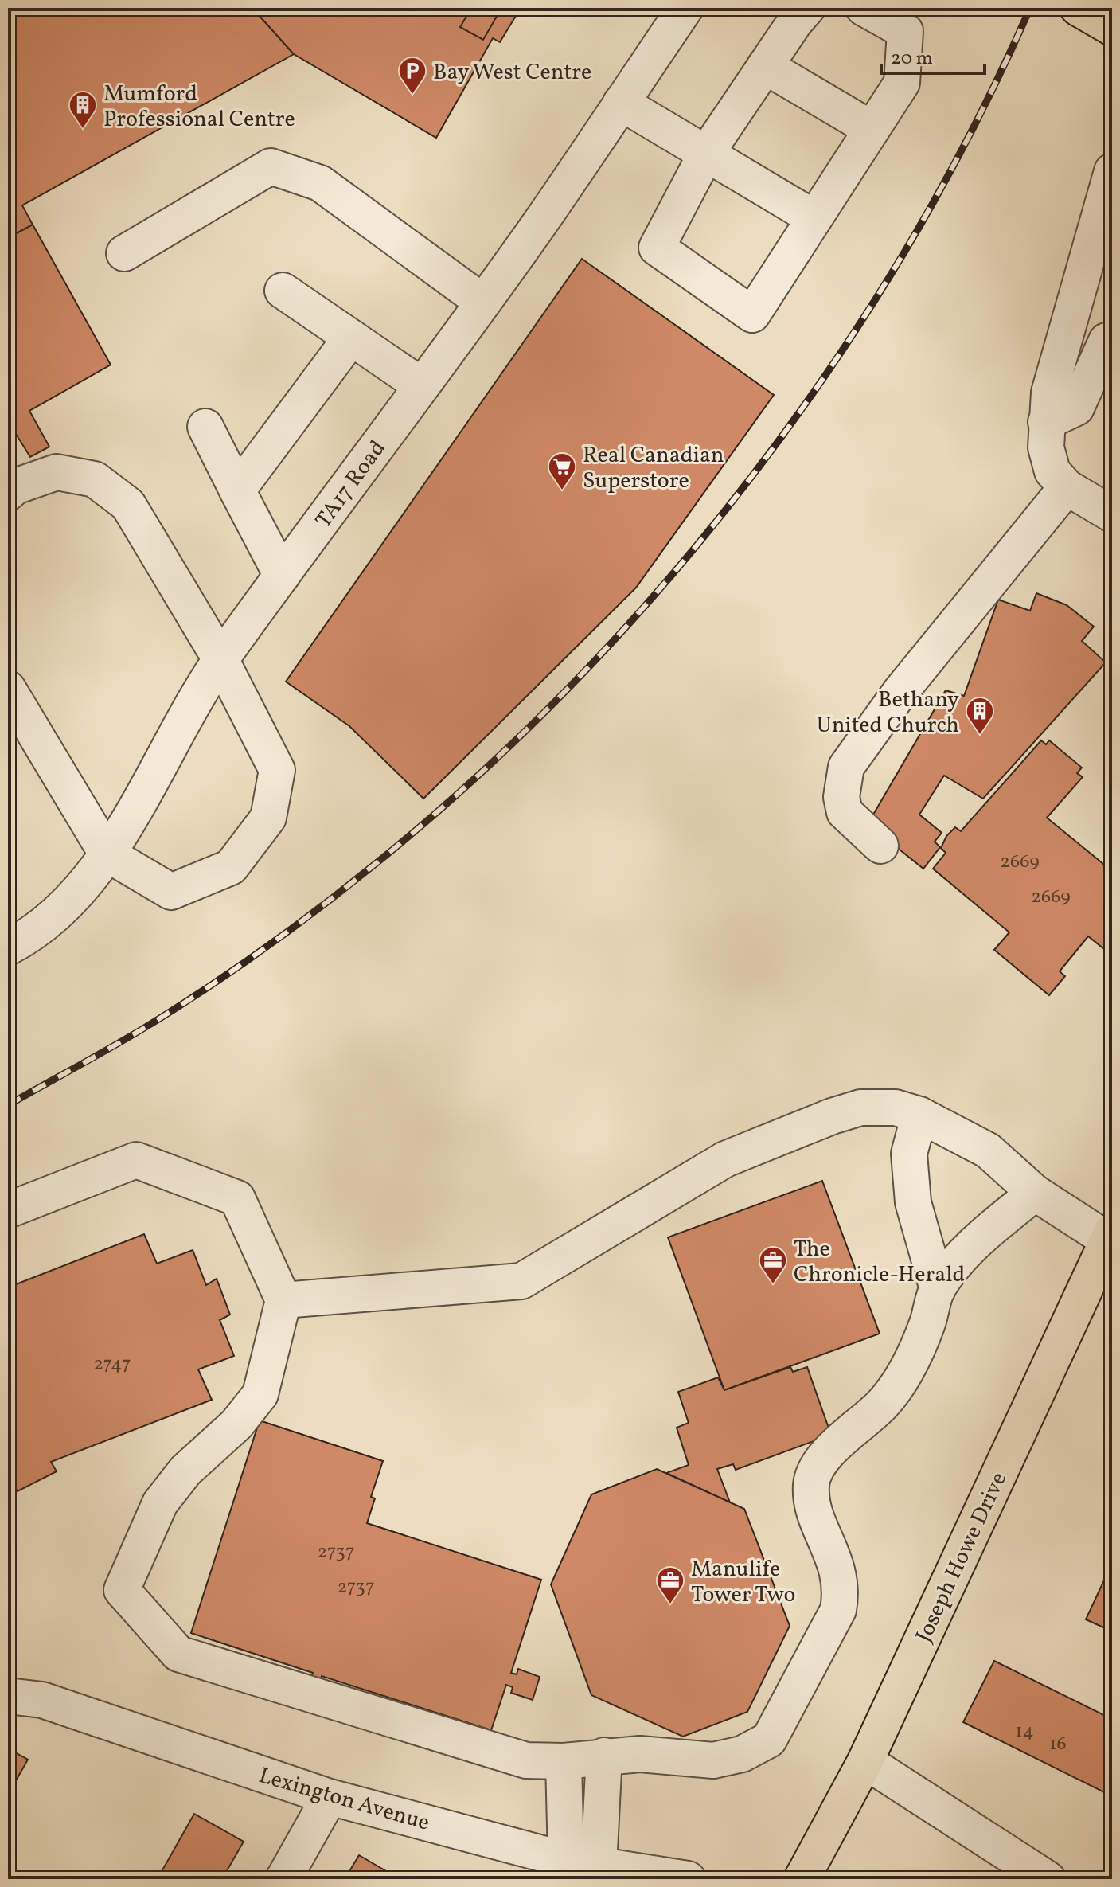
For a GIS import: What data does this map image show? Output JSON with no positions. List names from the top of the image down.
{
  "streets": {
    "main road": ["Joseph Howe Drive"],
    "street": ["TA17 Road", "Lexington Avenue"]
  },
  "places": {
    "parking": ["Bay West Centre"],
    "building": ["Mumford Professional Centre", "Bethany United Church"],
    "supermarket": ["Real Canadian Superstore"],
    "office": ["The Chronicle-Herald", "Manulife Tower Two"]
  },
  "house_numbers": [
    "2669",
    "2669",
    "2747",
    "2737",
    "2737",
    "14",
    "16"
  ],
  "scale_bar": "20 m"
}
